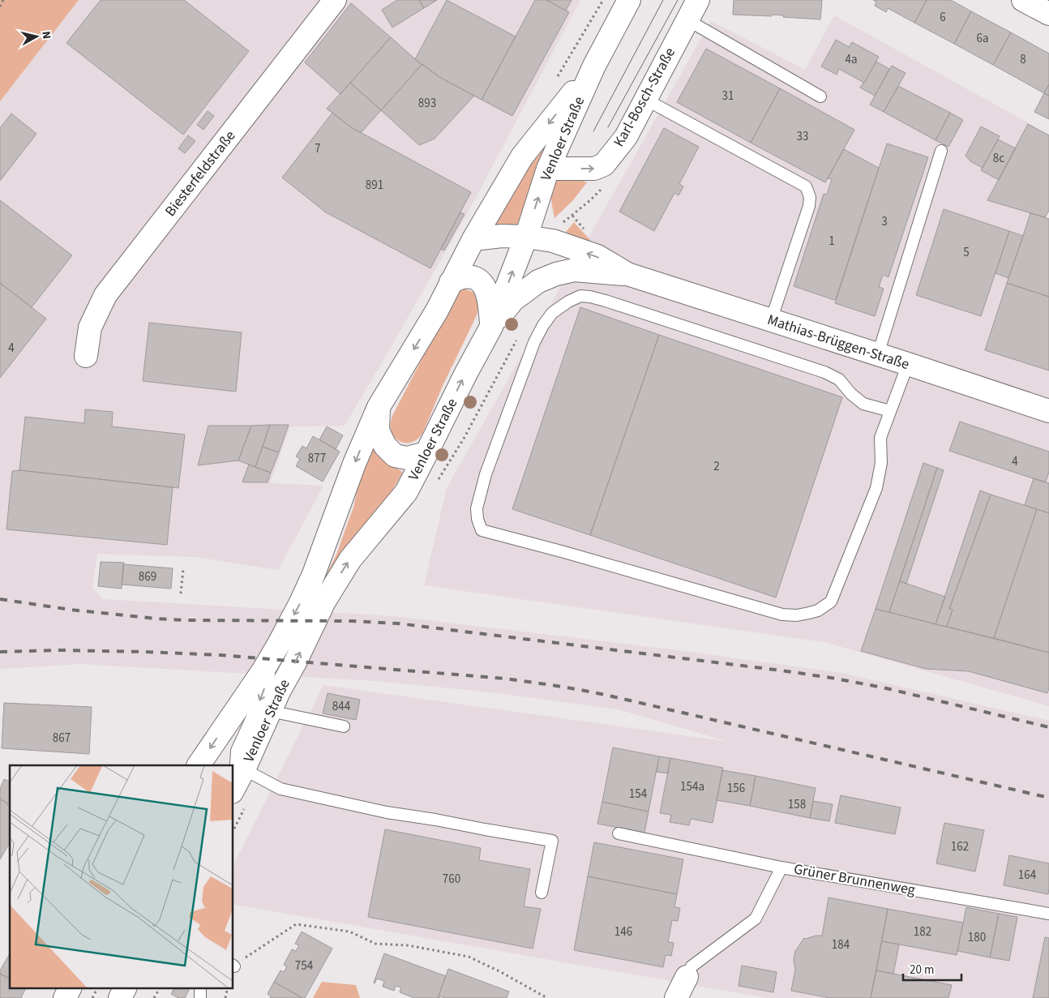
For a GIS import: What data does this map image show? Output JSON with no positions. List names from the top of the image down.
{
  "streets": {
    "main road": [
      "Karl-Bosch-Straße",
      "Venloer Straße",
      "Biesterfeldstraße",
      "Mathias-Brüggen-Straße",
      "Grüner Brunnenweg"
    ]
  },
  "crossings": [
    ["Karl-Bosch-Straße", "Venloer Straße"],
    ["Venloer Straße", "Mathias-Brüggen-Straße"]
  ],
  "one_way": ["Karl-Bosch-Straße"],
  "house_numbers": [
    "6",
    "6a",
    "4a",
    "8",
    "31",
    "893",
    "33",
    "7",
    "8c",
    "891",
    "3",
    "1",
    "5",
    "4",
    "877",
    "4",
    "2",
    "869",
    "844",
    "867",
    "154a",
    "156",
    "154",
    "158",
    "162",
    "164",
    "760",
    "146",
    "182",
    "180",
    "184",
    "754"
  ],
  "scale_bar": "20 m",
  "north": "right"
}
